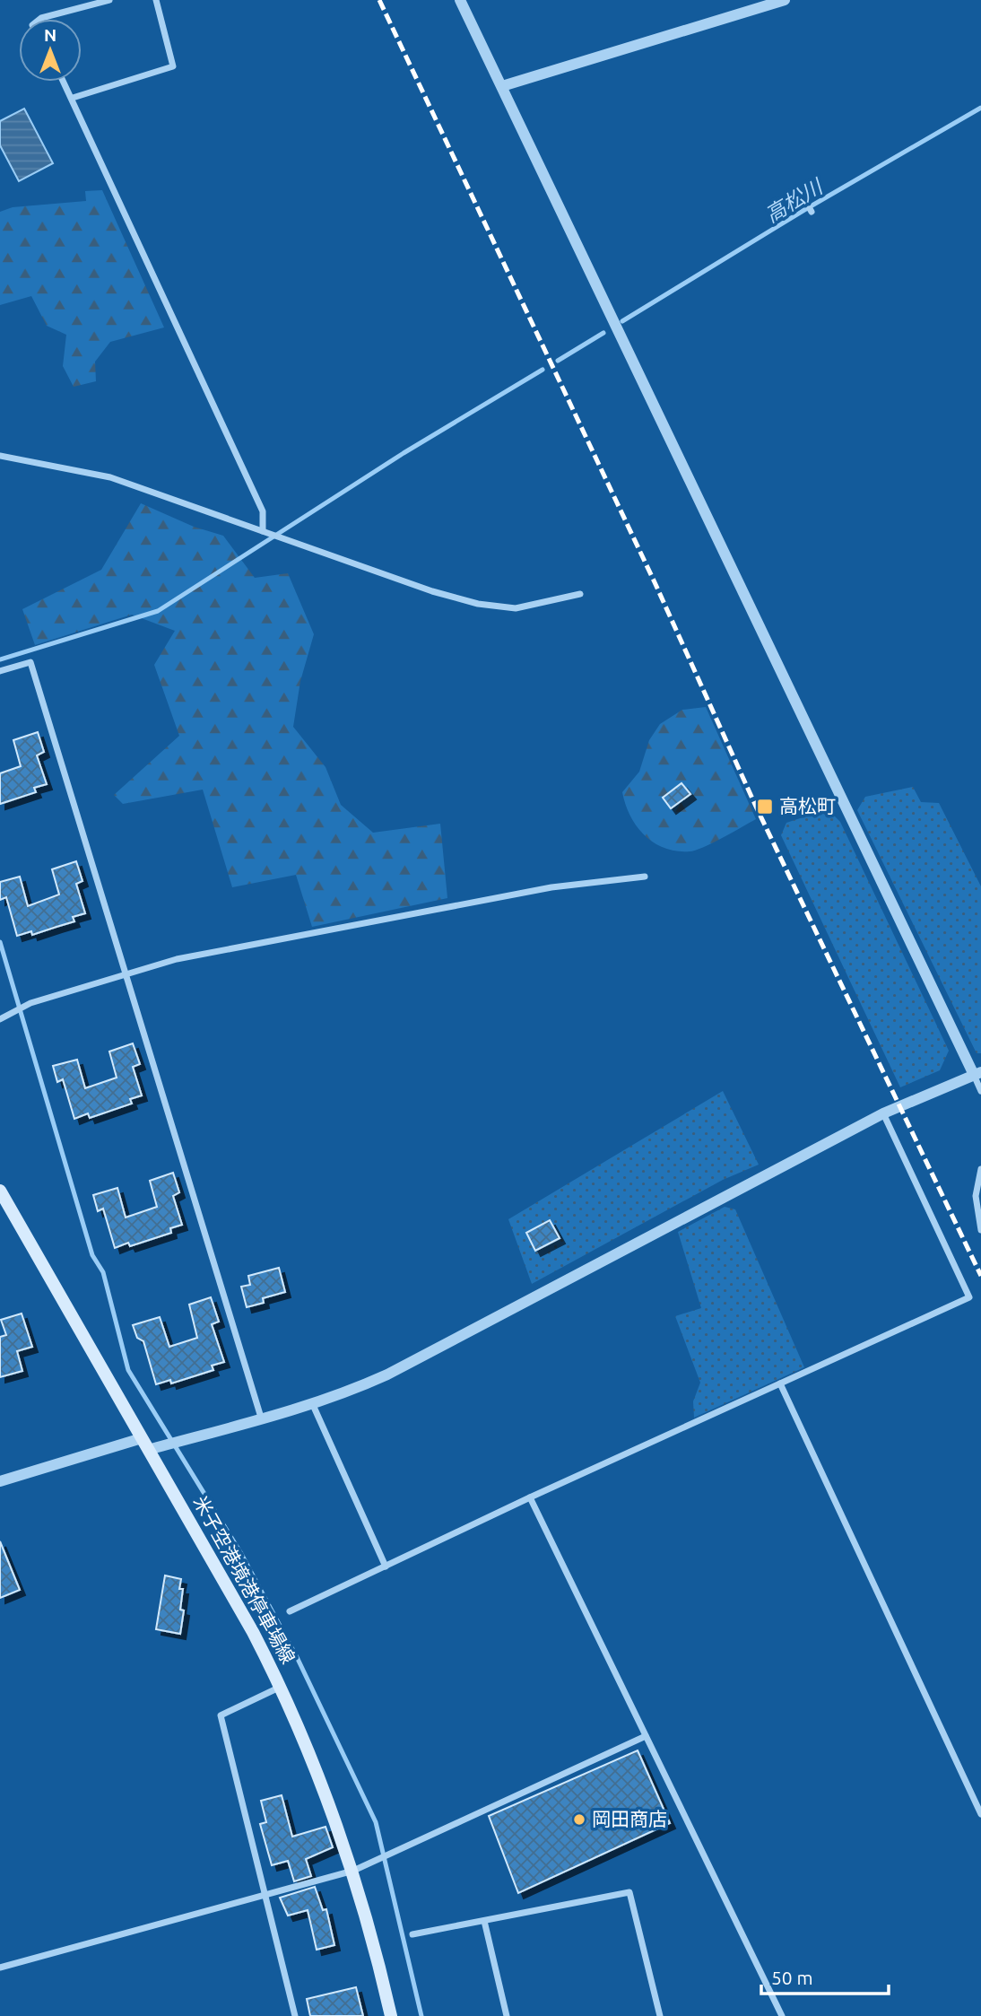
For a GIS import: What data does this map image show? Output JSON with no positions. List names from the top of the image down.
{
  "streets": {
    "main road": ["米子空港境港停車場線"]
  },
  "water": ["高松川"],
  "places": {
    "transit": ["高松町"],
    "other": ["岡田商店"]
  },
  "scale_bar": "50 m",
  "north": "top"
}
